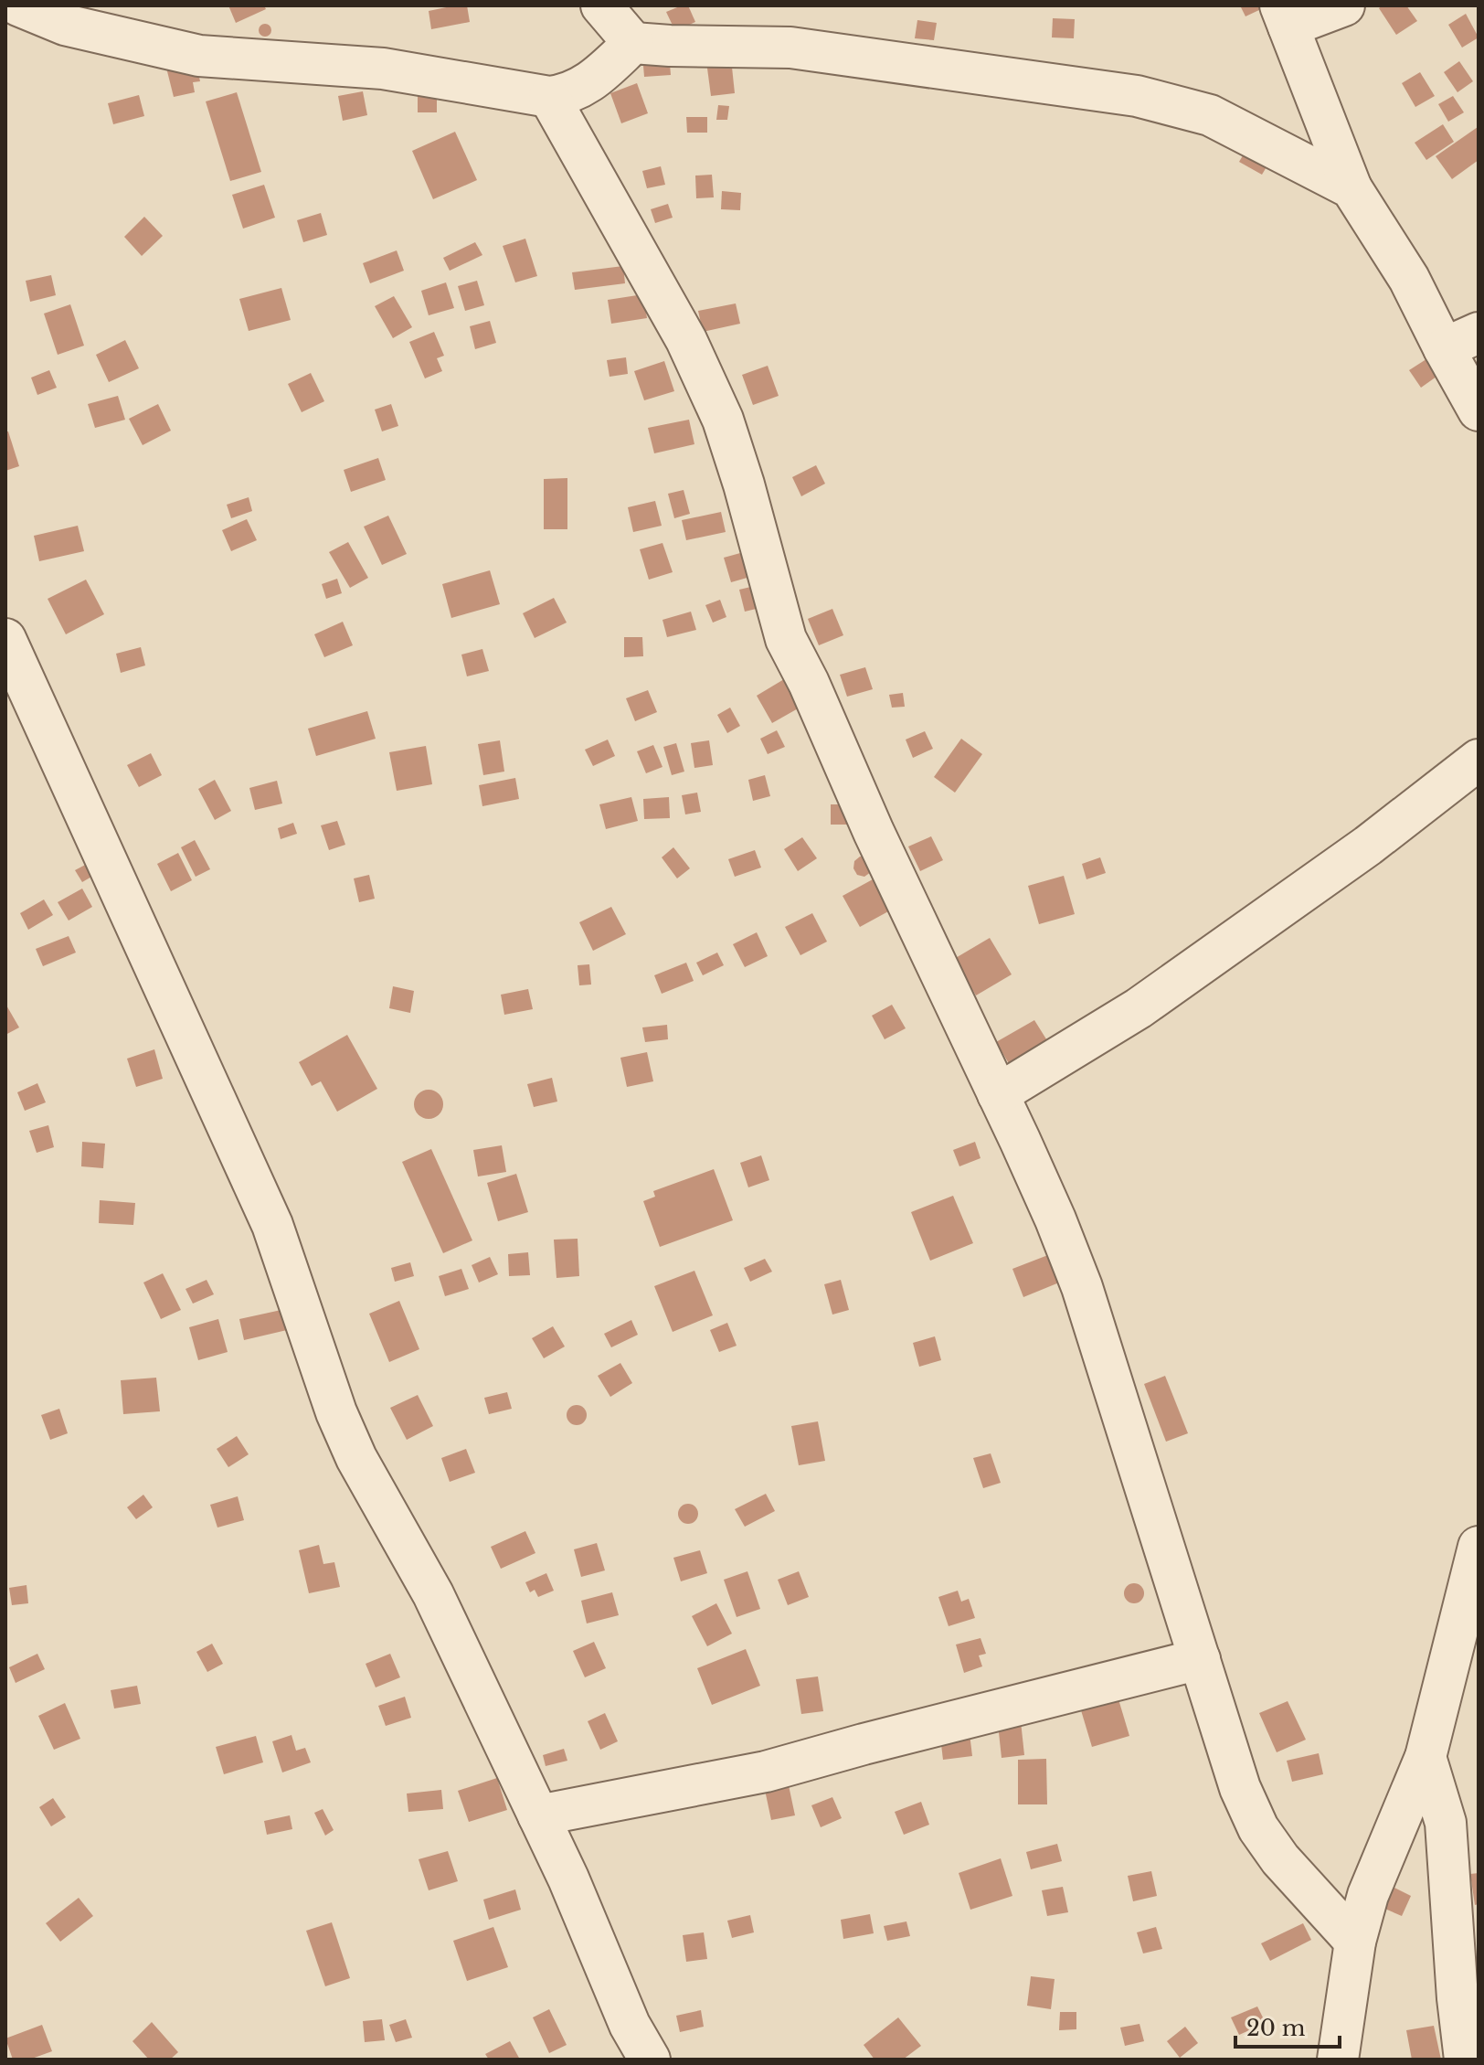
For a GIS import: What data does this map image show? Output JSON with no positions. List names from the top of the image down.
{
  "scale_bar": "20 m"
}
